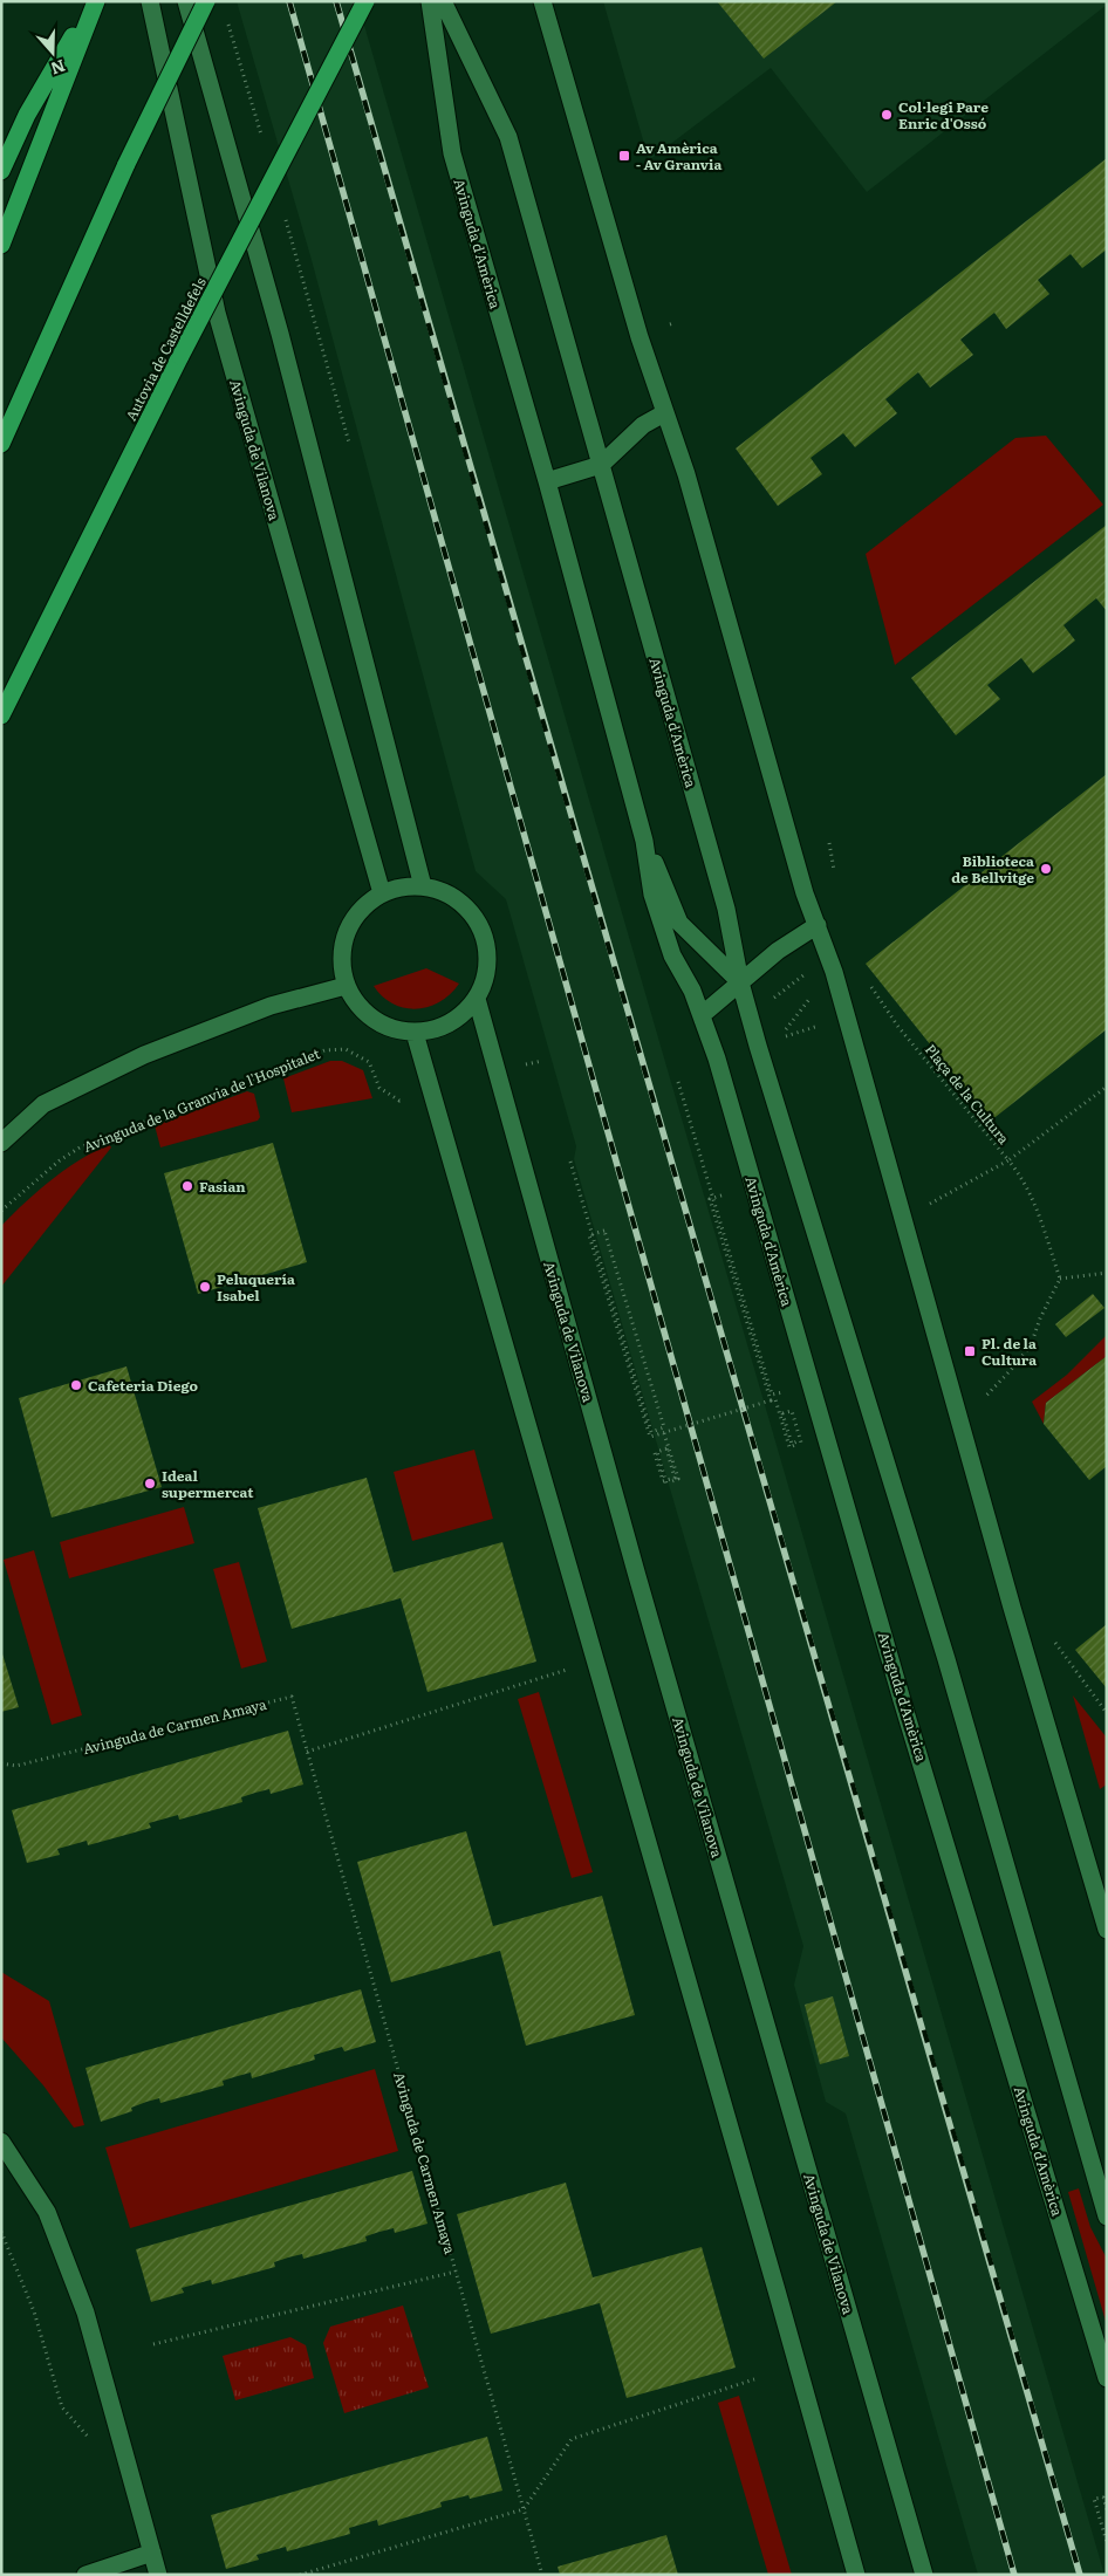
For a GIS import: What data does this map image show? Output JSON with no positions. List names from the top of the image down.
{
  "streets": {
    "highway": ["Autovia de Castelldefels"],
    "street": ["Avinguda d'Amèrica", "Avinguda de Vilanova"],
    "path": ["Plaça de la Cultura", "Avinguda de la Granvia de l'Hospitalet", "Avinguda de Carmen Amaya"]
  },
  "places": {
    "other": [
      "Col·legi Pare Enric d'Ossó",
      "Biblioteca de Bellvitge",
      "Fasian",
      "Peluquería Isabel",
      "Cafeteria Diego",
      "Ideal supermercat"
    ],
    "transit": ["Av Amèrica - Av Granvia", "Pl. de la Cultura"]
  },
  "north": "bottom"
}
